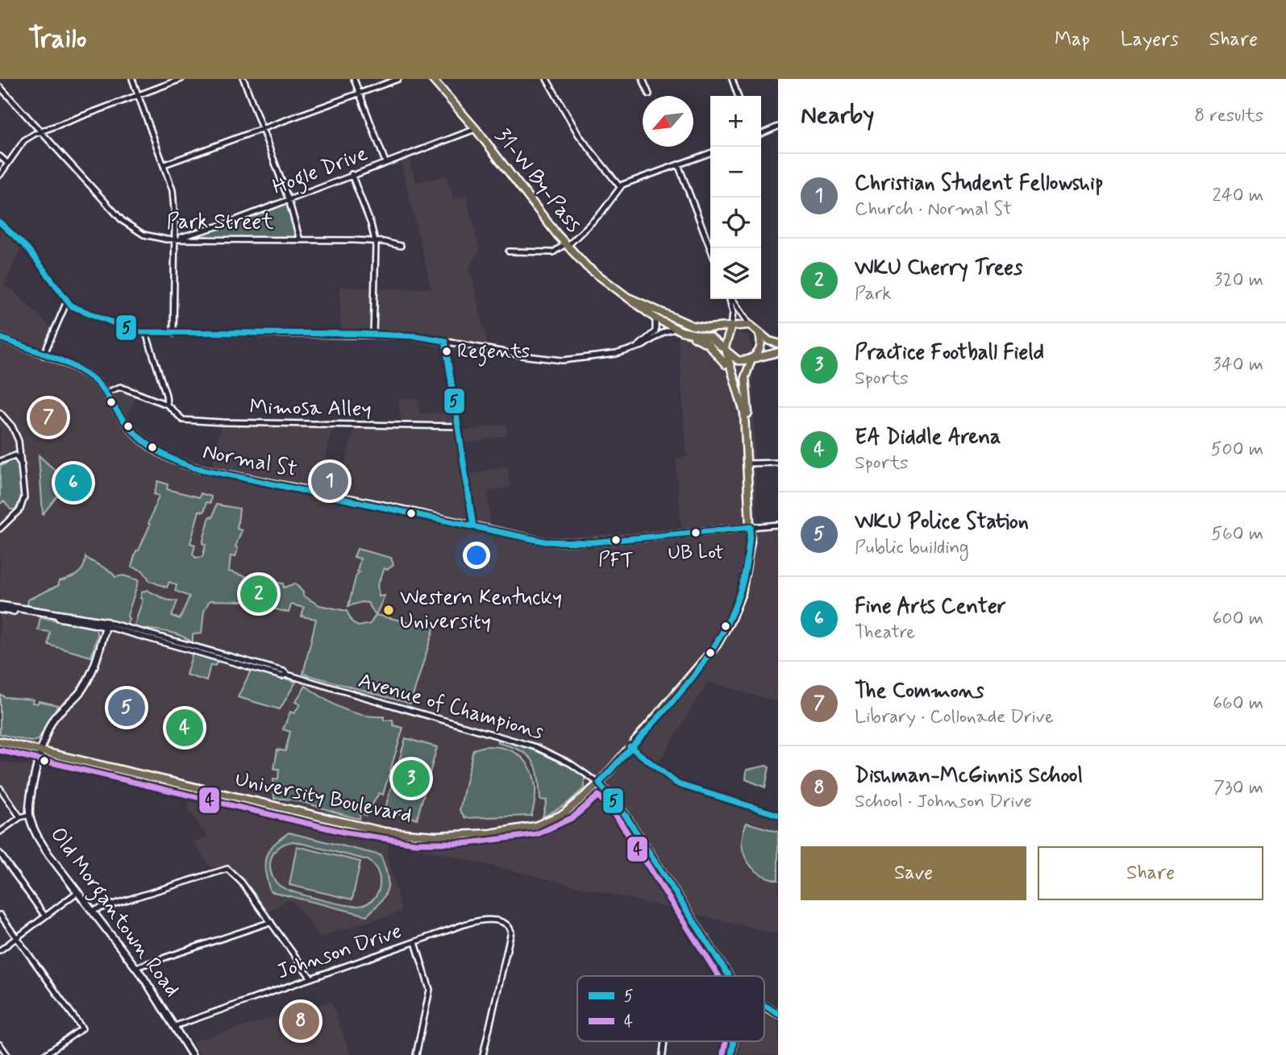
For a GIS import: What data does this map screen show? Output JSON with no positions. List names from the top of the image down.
{
  "streets": {
    "main road": ["31-W By-Pass", "University Boulevard"],
    "street": [
      "Hogle Drive",
      "Park Street",
      "Mimosa Alley",
      "Normal St",
      "Avenue of Champions",
      "Old Morgantown Road",
      "Johnson Drive"
    ]
  },
  "crossings": [
    ["Hogle Drive", "31-W By-Pass"],
    ["Hogle Drive", "Park Street"],
    ["31-W By-Pass", "University Boulevard"],
    ["Mimosa Alley", "Normal St"],
    ["Normal St", "University Boulevard"],
    ["Avenue of Champions", "University Boulevard"],
    ["Avenue of Champions", "Old Morgantown Road"],
    ["University Boulevard", "Old Morgantown Road"],
    ["Old Morgantown Road", "Johnson Drive"]
  ],
  "places": [
    "Regents",
    "UB Lot",
    "PFT",
    "Western Kentucky University"
  ],
  "lines": ["transit line 5", "transit line 4"],
  "legend": ["5", "4"],
  "north": "bottom left",
  "page": {
    "header": "Trailo",
    "nav": ["Map", "Layers", "Share"],
    "heading": ["Nearby", "8 results"],
    "map_buttons": ["+", "−"],
    "list": [
      {
        "mark": "1",
        "name": "Christian Student Fellowship",
        "note": "Church · Normal St",
        "value": "240 m"
      },
      {
        "mark": "2",
        "name": "WKU Cherry Trees",
        "note": "Park",
        "value": "320 m"
      },
      {
        "mark": "3",
        "name": "Practice Football Field",
        "note": "Sports",
        "value": "340 m"
      },
      {
        "mark": "4",
        "name": "EA Diddle Arena",
        "note": "Sports",
        "value": "500 m"
      },
      {
        "mark": "5",
        "name": "WKU Police Station",
        "note": "Public building",
        "value": "560 m"
      },
      {
        "mark": "6",
        "name": "Fine Arts Center",
        "note": "Theatre",
        "value": "600 m"
      },
      {
        "mark": "7",
        "name": "The Commons",
        "note": "Library · Collonade Drive",
        "value": "660 m"
      },
      {
        "mark": "8",
        "name": "Dishman-McGinnis School",
        "note": "School · Johnson Drive",
        "value": "730 m"
      }
    ],
    "pins": [
      "7",
      "1",
      "6",
      "2",
      "5",
      "4",
      "3",
      "8"
    ],
    "buttons": ["Save", "Share"]
  }
}
